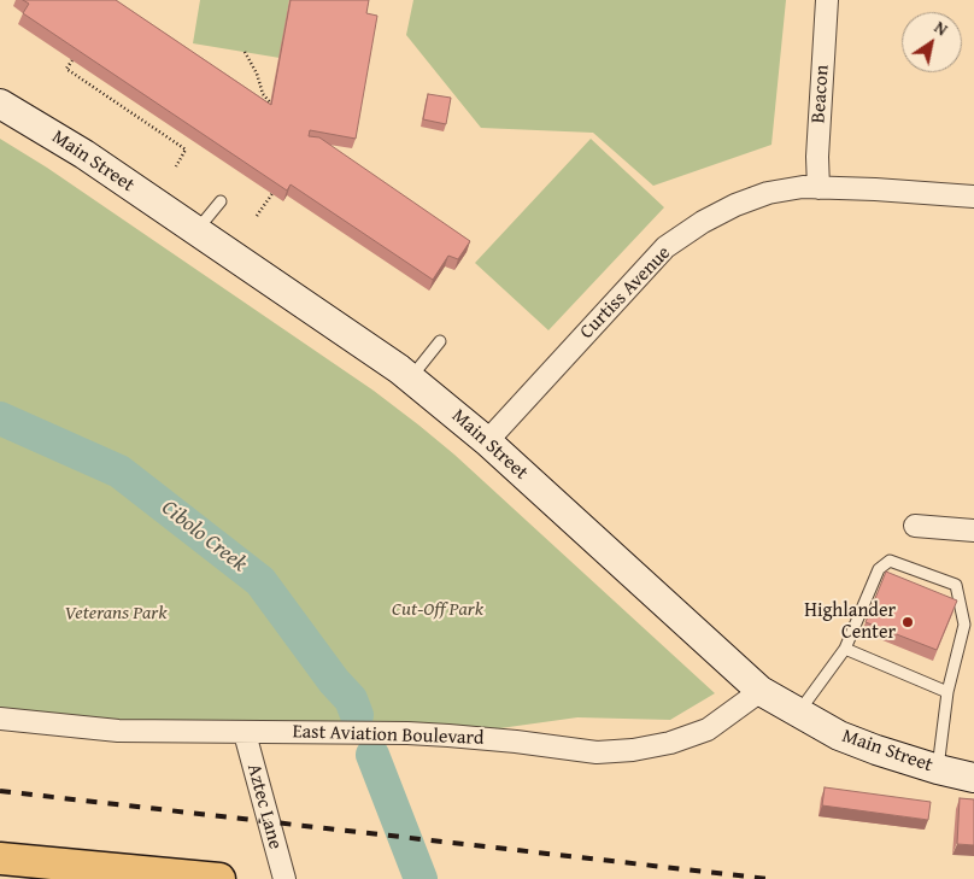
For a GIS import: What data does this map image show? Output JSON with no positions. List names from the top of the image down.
{
  "streets": {
    "main road": ["Main Street"],
    "street": [
      "Beacon",
      "Curtiss Avenue",
      "East Aviation Boulevard",
      "Aztec Lane"
    ]
  },
  "crossings": [
    ["Beacon", "Curtiss Avenue"],
    ["Main Street", "Curtiss Avenue"],
    ["Main Street", "East Aviation Boulevard"],
    ["East Aviation Boulevard", "Aztec Lane"]
  ],
  "water": ["Cibolo Creek"],
  "parks": ["Cut-Off Park", "Veterans Park"],
  "places": ["Highlander Center"],
  "north": "top right"
}
